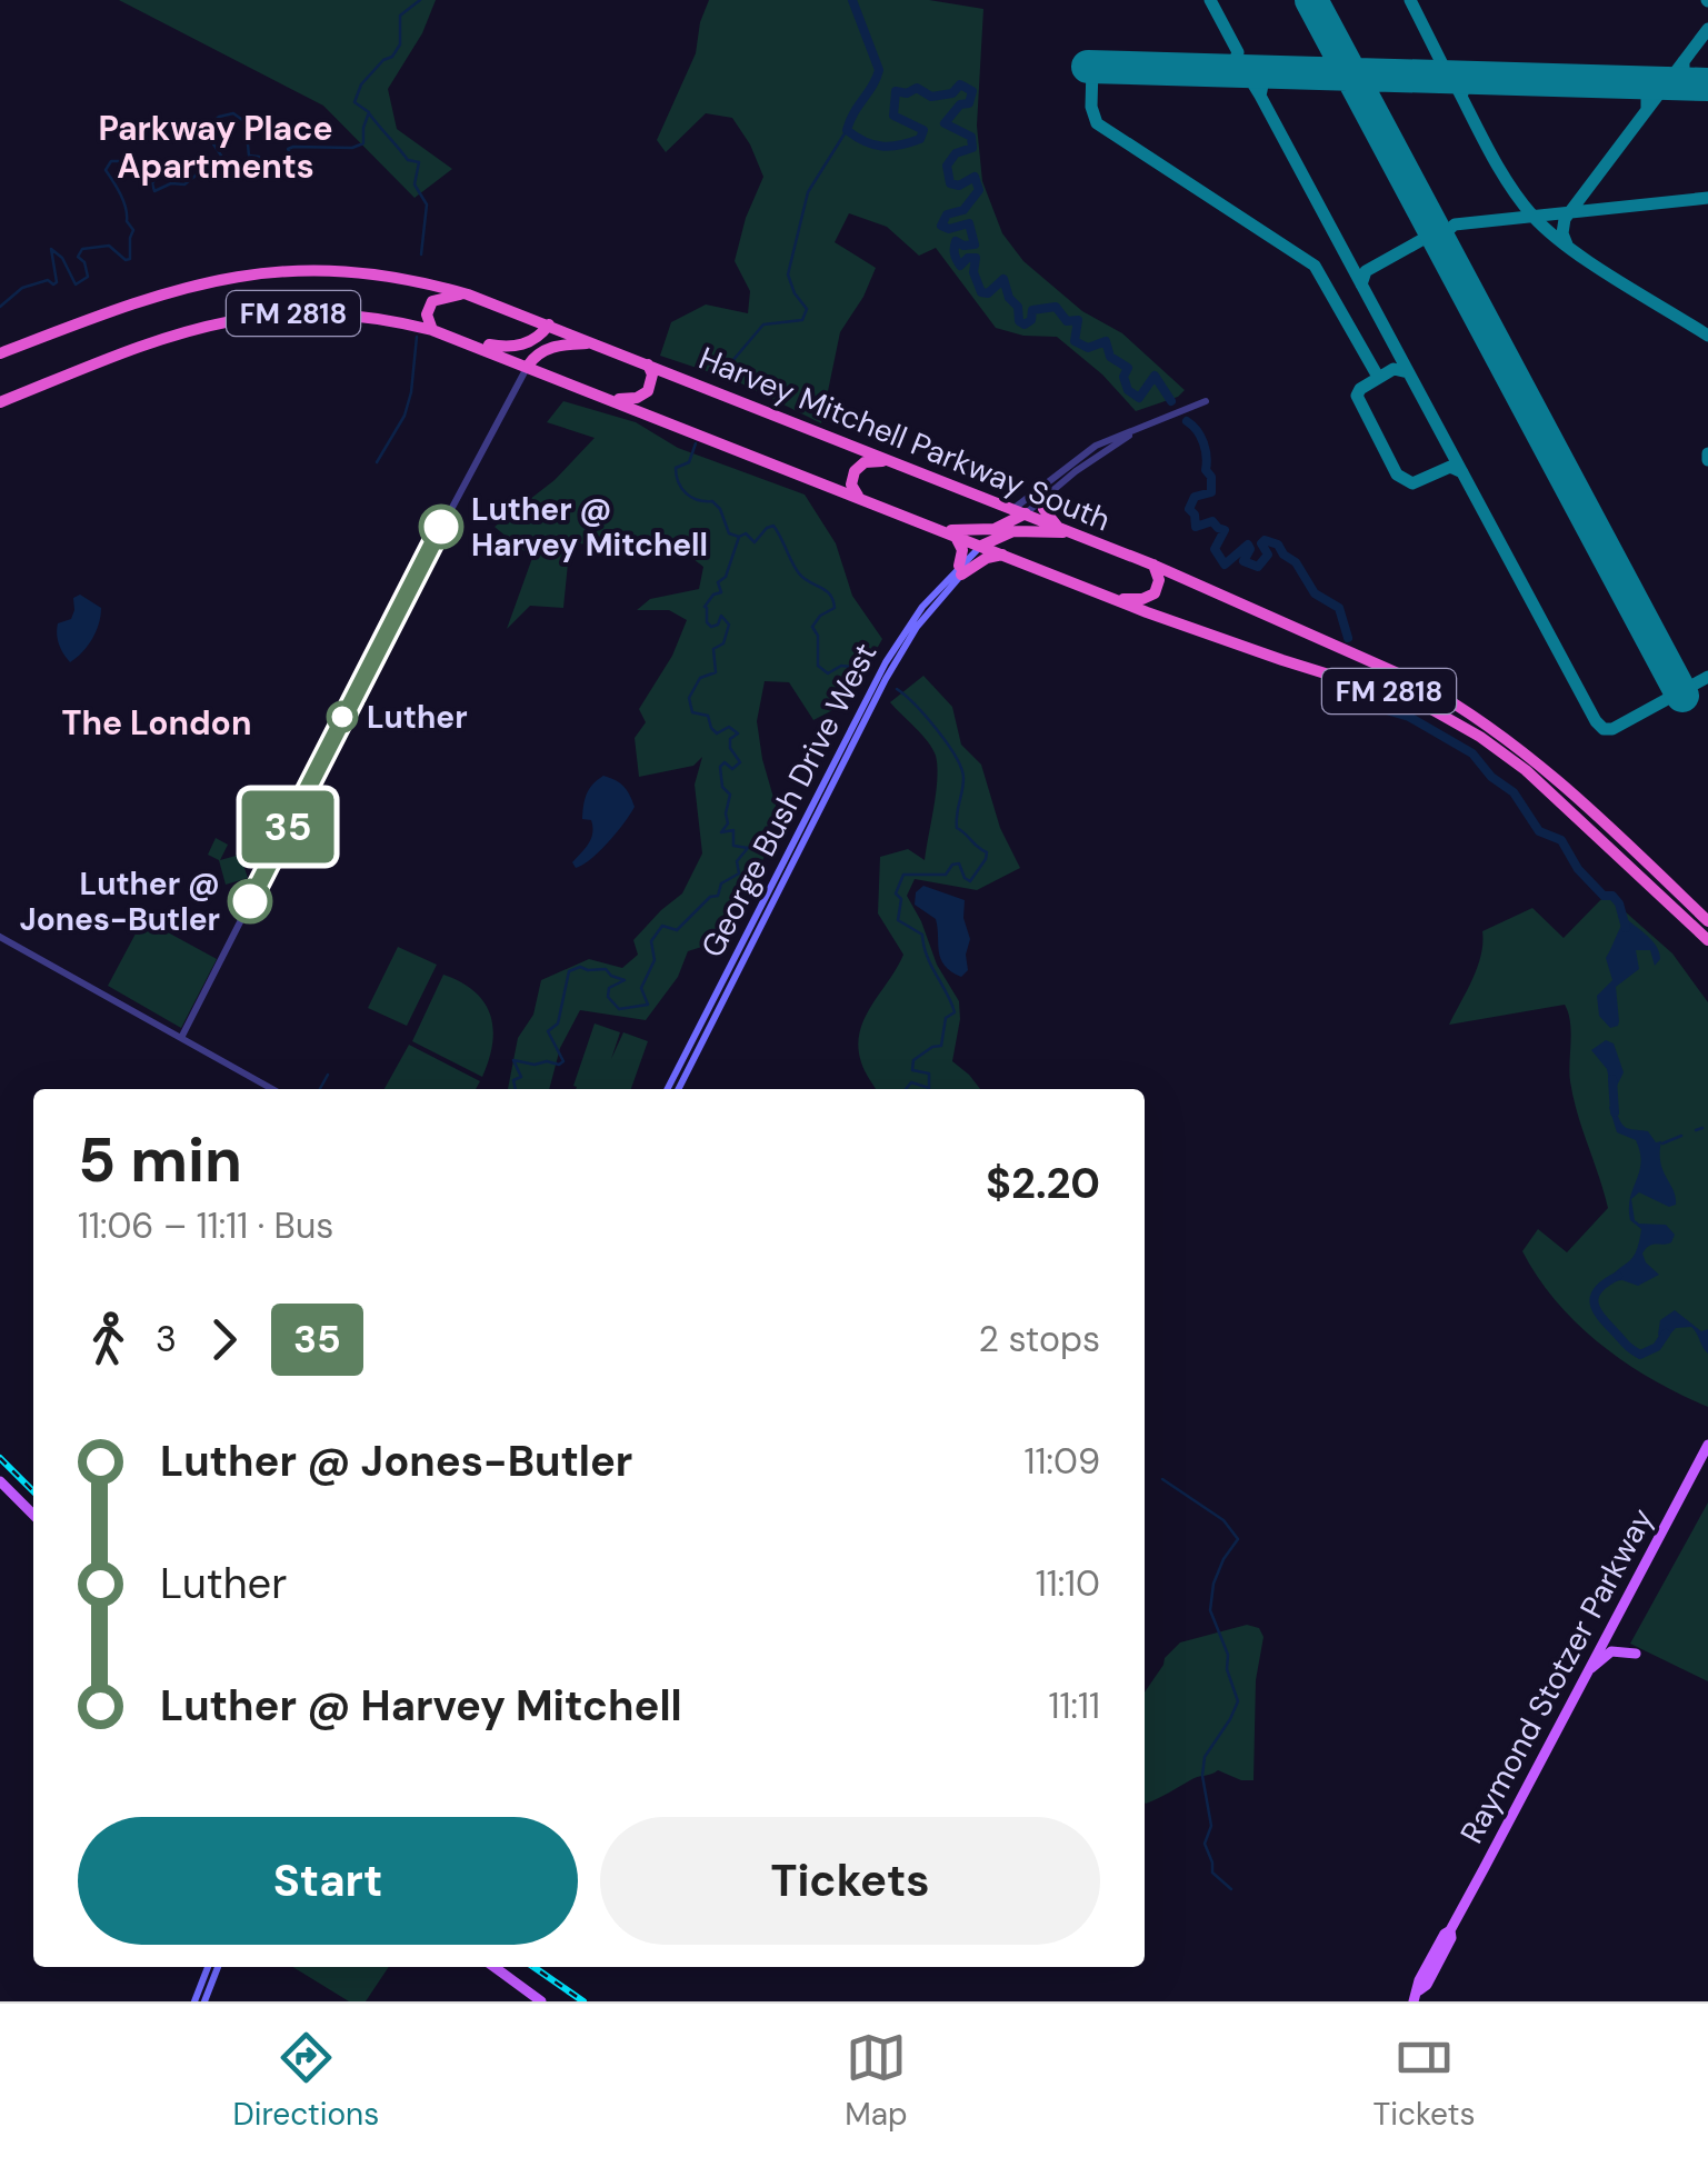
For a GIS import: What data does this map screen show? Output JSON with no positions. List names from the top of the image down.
{
  "streets": {
    "highway": ["FM 2818", "Harvey Mitchell Parkway South"],
    "main road": ["George Bush Drive West", "Raymond Stotzer Parkway"]
  },
  "crossings": [
    ["FM 2818", "George Bush Drive West"]
  ],
  "districts": ["Parkway Place Apartments", "The London"],
  "places": ["Luther @ Harvey Mitchell", "Luther", "Luther @ Jones-Butler"],
  "lines": ["bus line 35"],
  "page": {
    "on_map": "35",
    "heading": ["5 min", "11:06 – 11:11 · Bus", "$2.20"],
    "legs": ["3", "35", "2 stops"],
    "list": [
      {
        "name": "Luther @ Jones-Butler",
        "value": "11:09"
      },
      {
        "name": "Luther",
        "value": "11:10"
      },
      {
        "name": "Luther @ Harvey Mitchell",
        "value": "11:11"
      }
    ],
    "buttons": ["Start", "Tickets"],
    "tabs": ["Directions", "Map", "Tickets"]
  }
}
